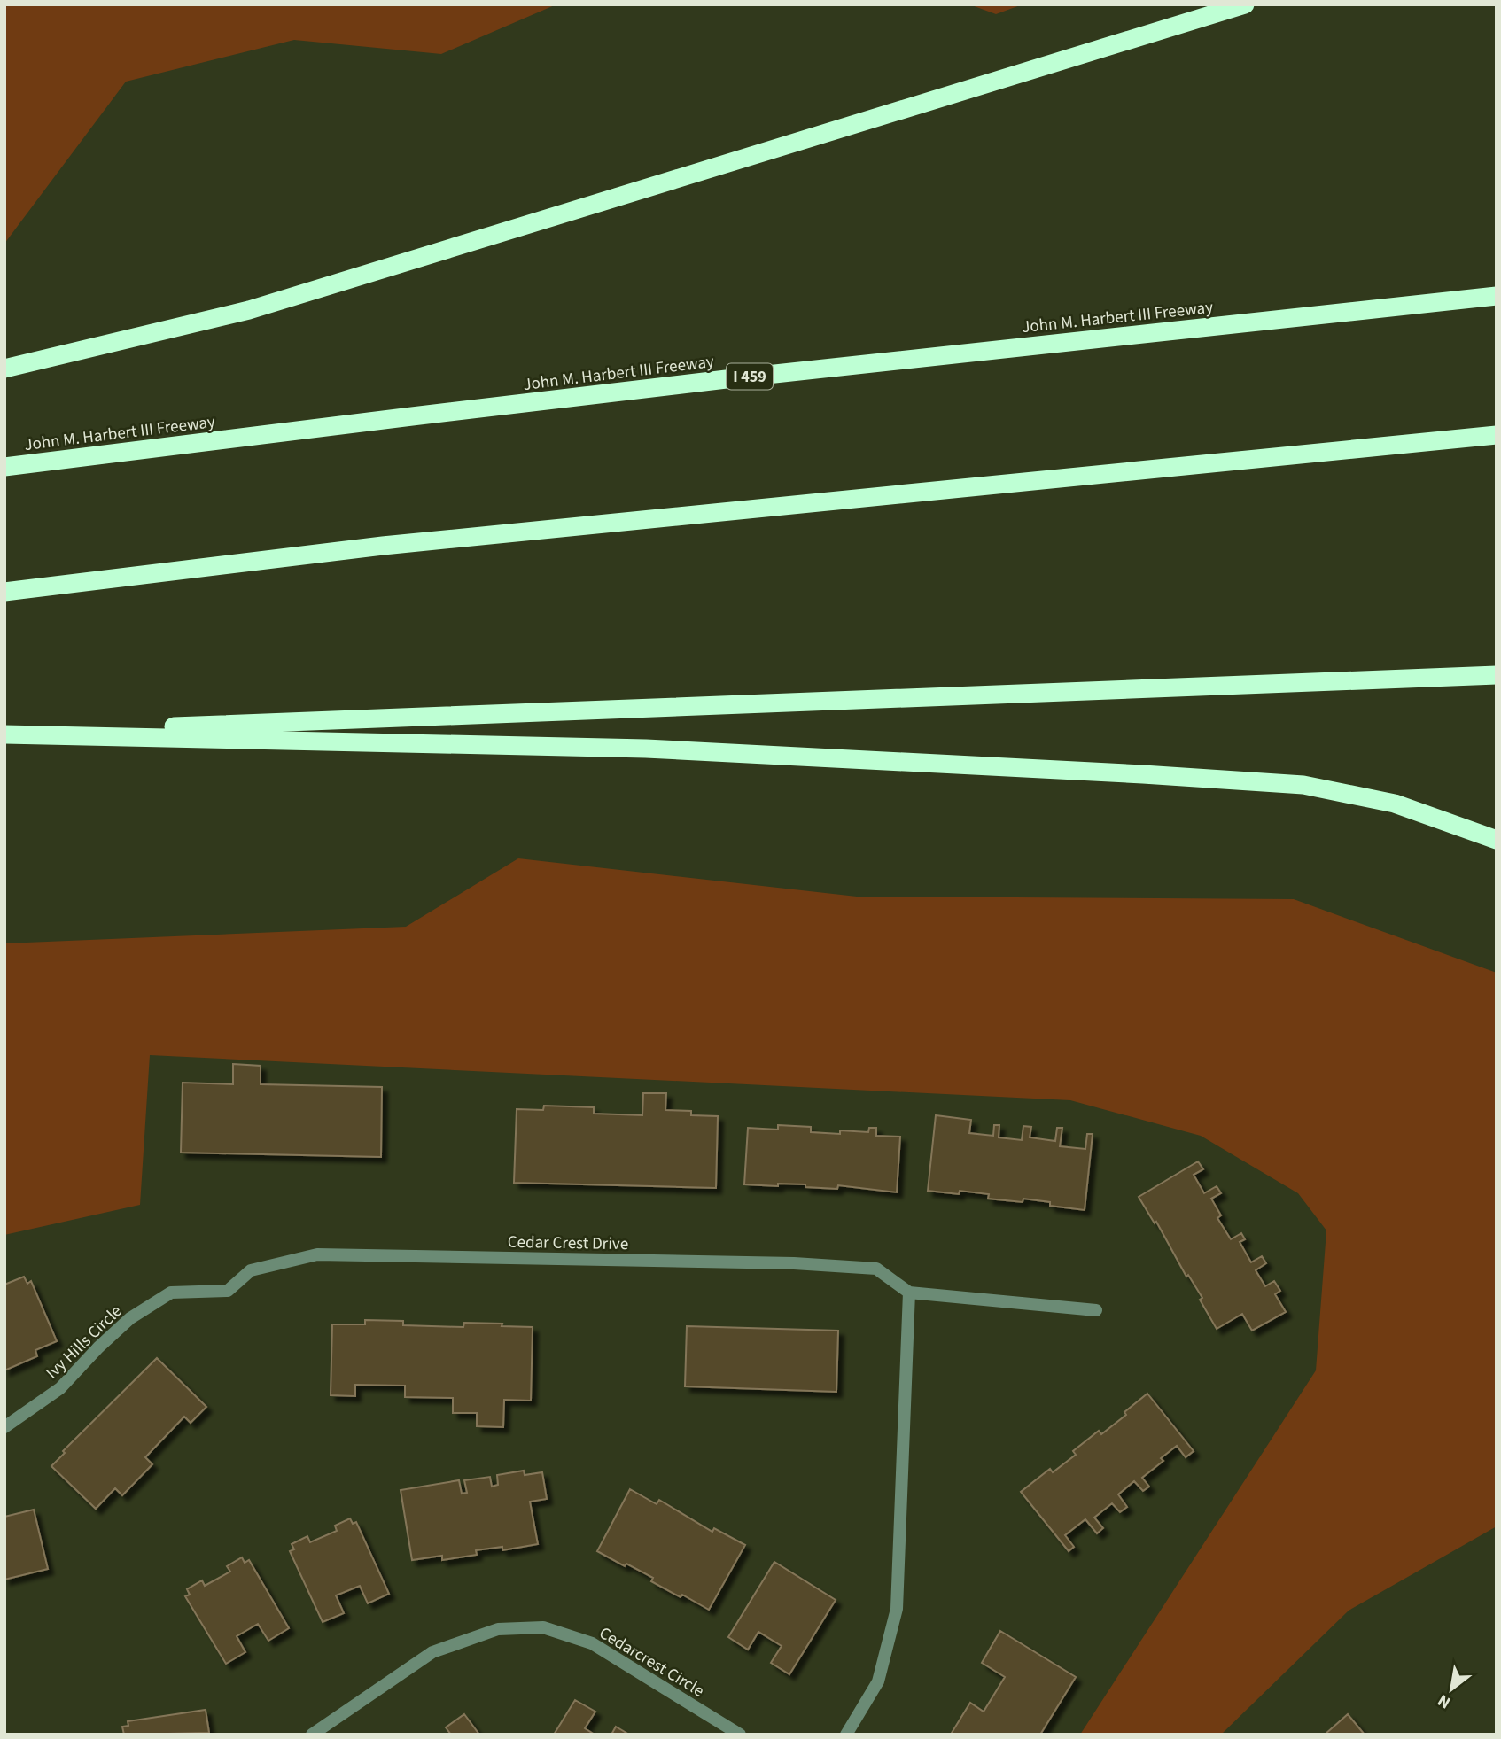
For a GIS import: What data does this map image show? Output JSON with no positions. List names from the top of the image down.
{
  "streets": {
    "highway": ["John M. Harbert III Freeway", "I 459"],
    "street": ["Cedar Crest Drive", "Ivy Hills Circle", "Cedarcrest Circle"]
  },
  "crossings": [
    ["Cedar Crest Drive", "Ivy Hills Circle"]
  ],
  "north": "bottom left"
}
